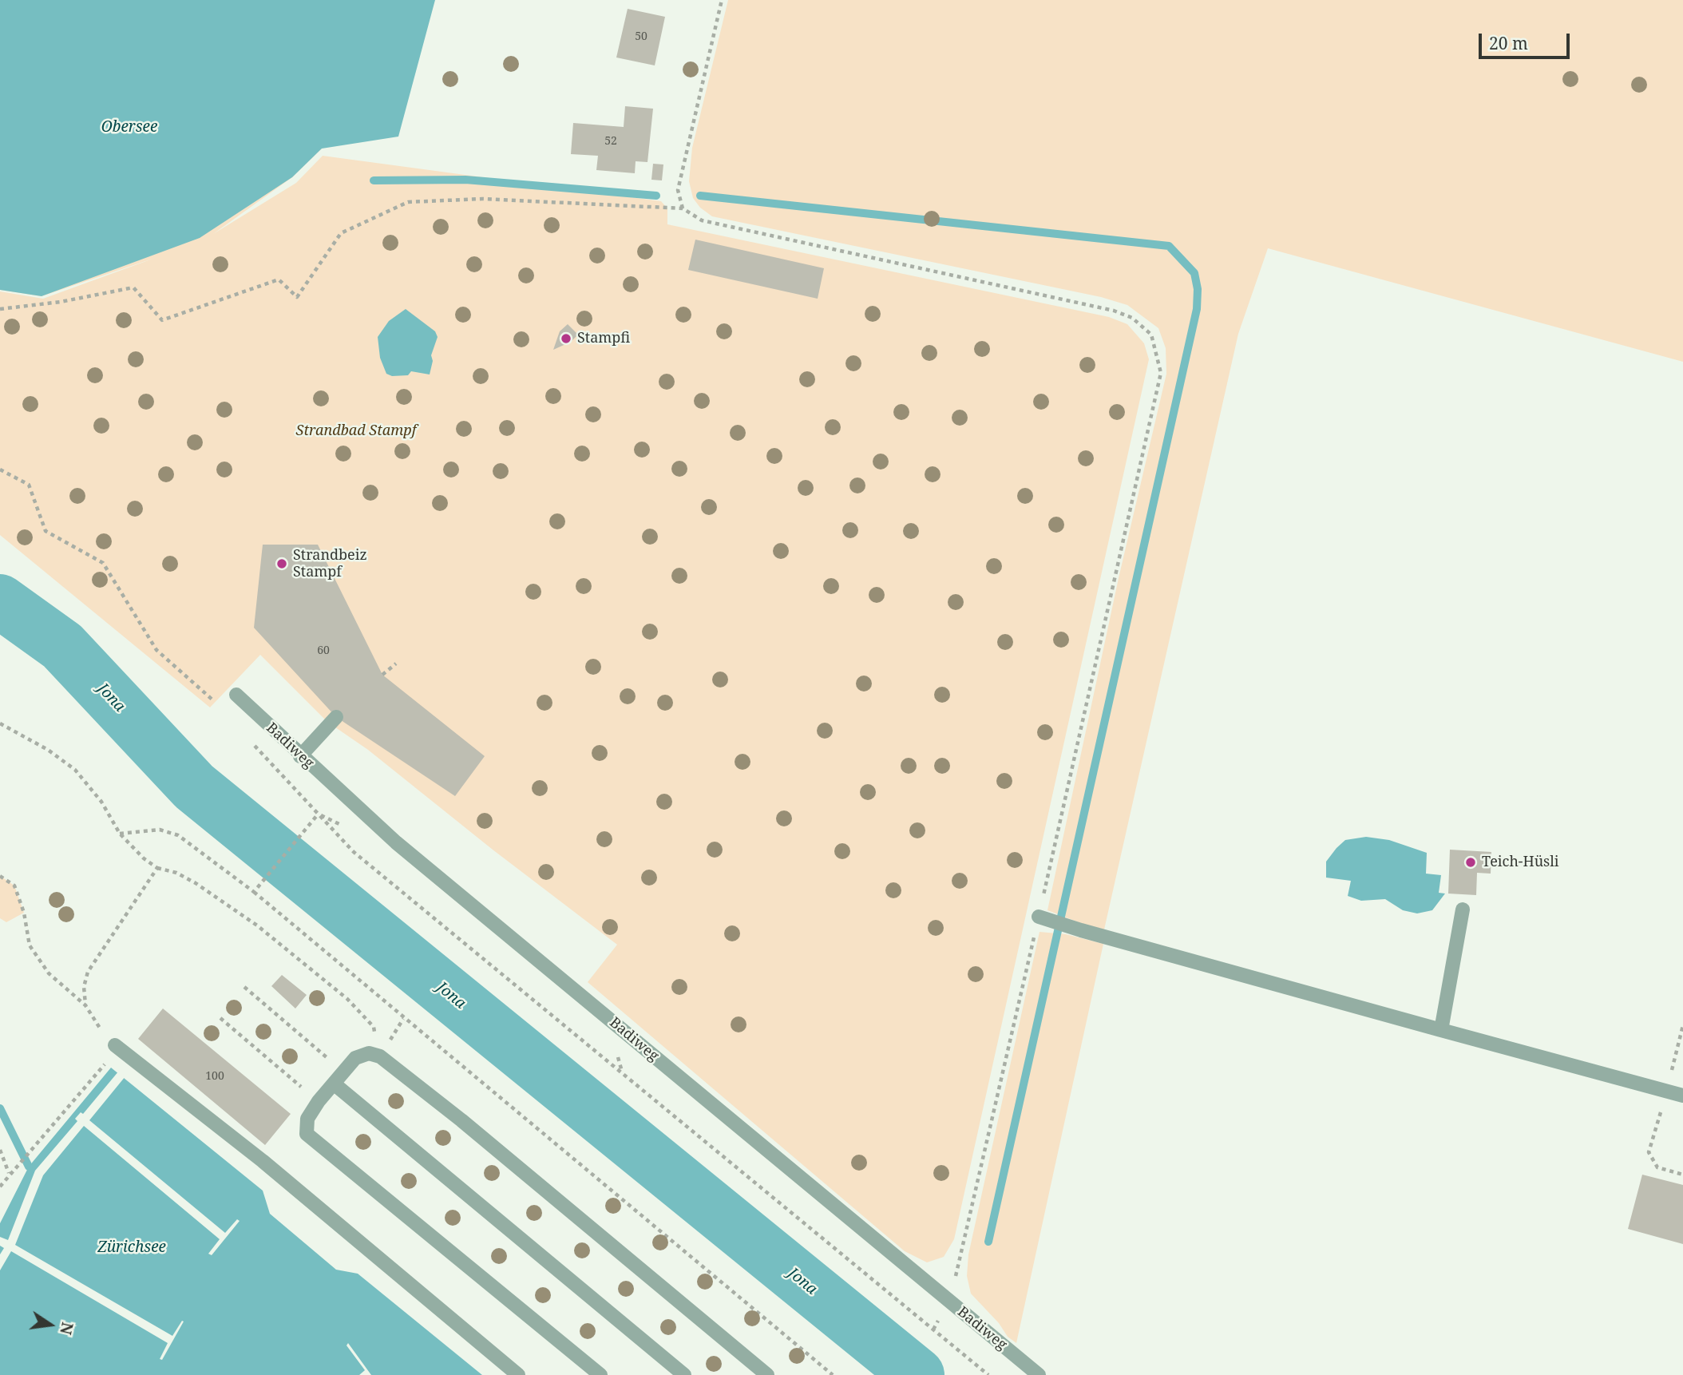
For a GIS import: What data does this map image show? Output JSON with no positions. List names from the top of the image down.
{
  "streets": {
    "lane": ["Badiweg"]
  },
  "water": ["Obersee", "Jona", "Zürichsee"],
  "parks": ["Strandbad Stampf"],
  "places": ["Stampfi", "Strandbeiz Stampf", "Teich-Hüsli"],
  "house_numbers": [
    "50",
    "52",
    "60",
    "100"
  ],
  "scale_bar": "20 m",
  "north": "right"
}
